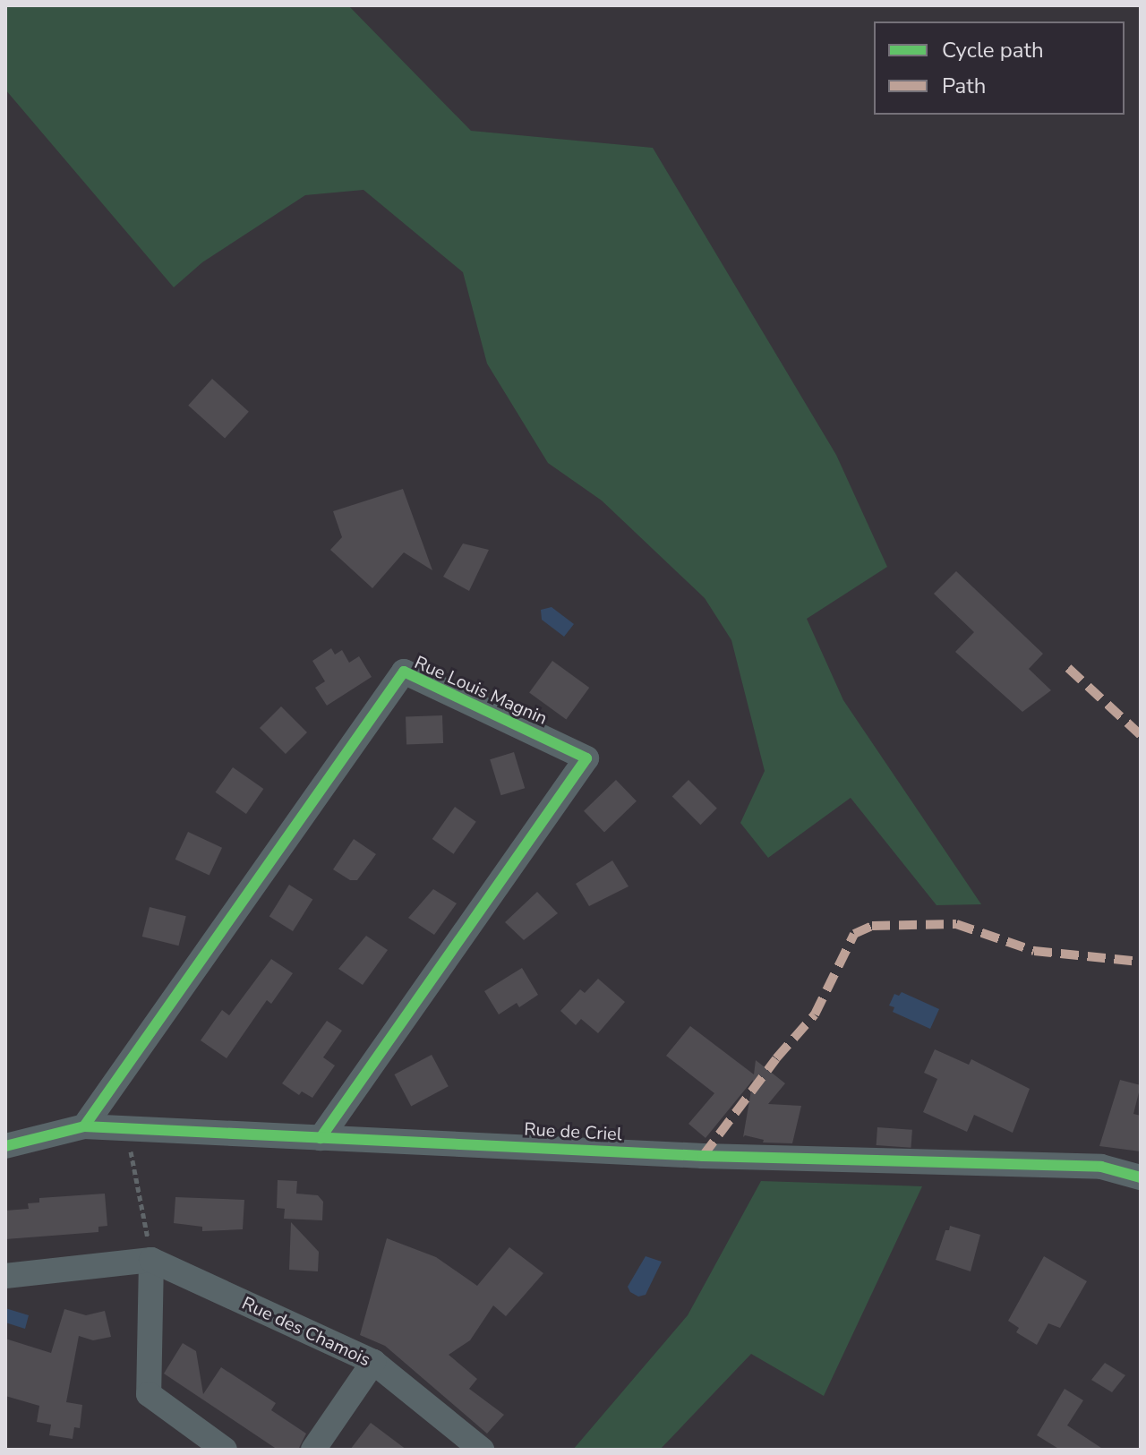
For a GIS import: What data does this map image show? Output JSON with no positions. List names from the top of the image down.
{
  "streets": {
    "street": ["Rue Louis Magnin", "Rue de Criel", "Rue des Chamois"]
  },
  "crossings": [
    ["Rue Louis Magnin", "Rue de Criel"]
  ],
  "legend": ["Cycle path", "Path"]
}
